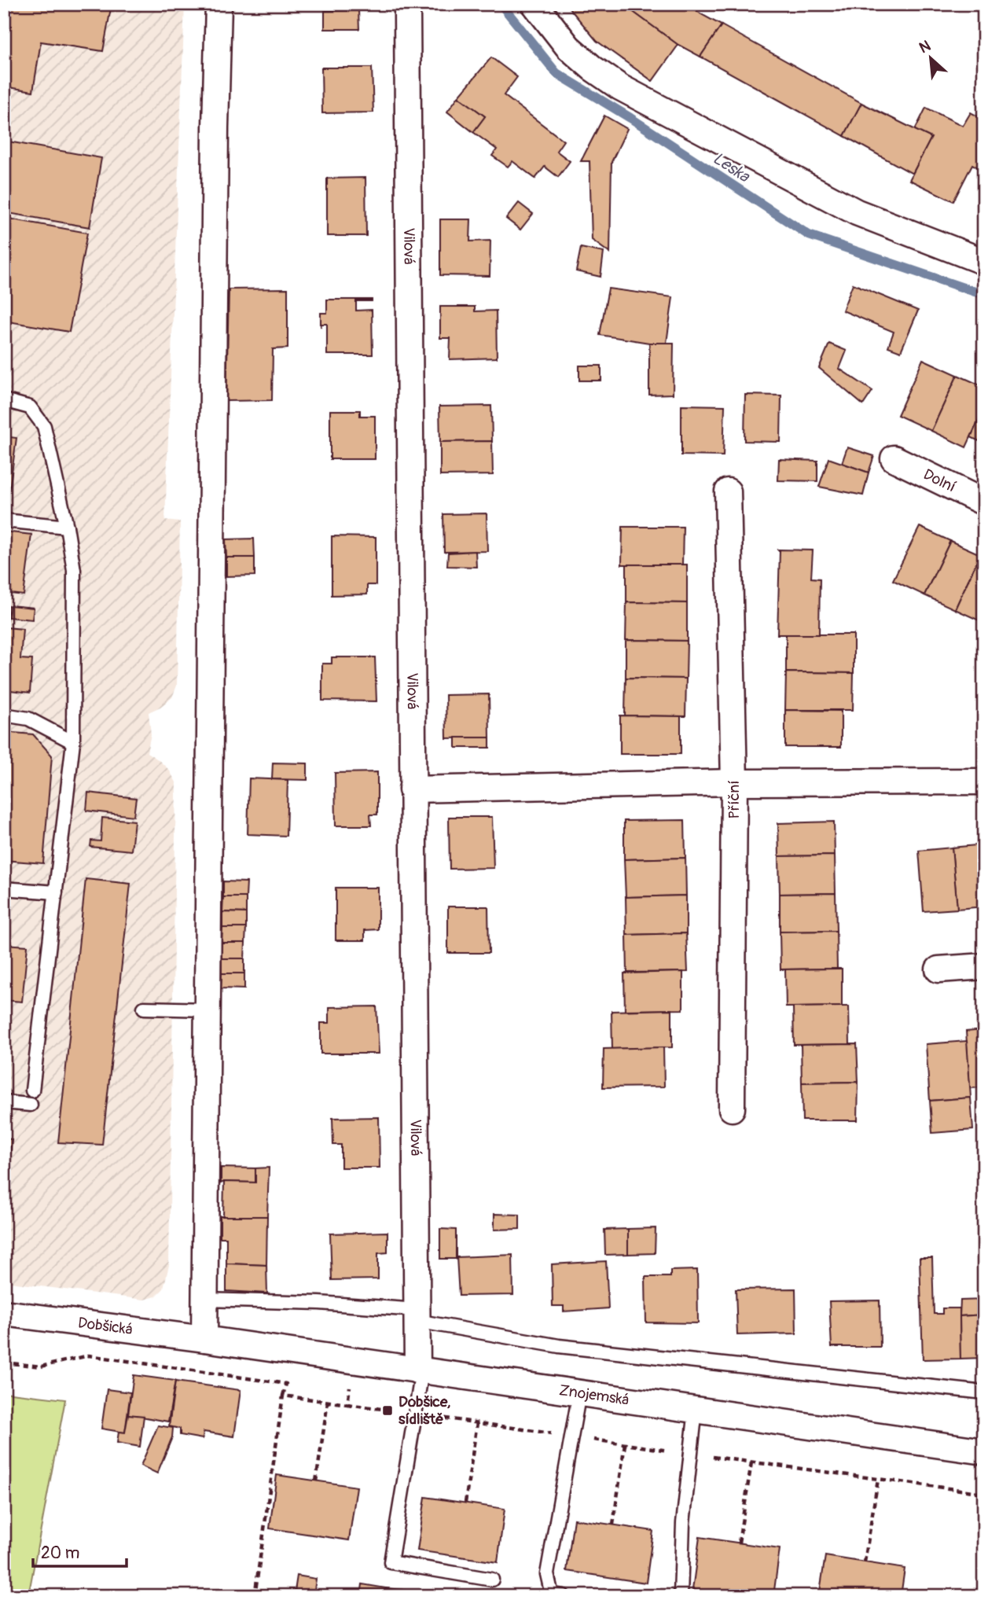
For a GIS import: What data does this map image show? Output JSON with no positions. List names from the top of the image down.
{
  "streets": {
    "street": [
      "Vilová",
      "Dolní",
      "Příční",
      "Dobšická",
      "Znojemská"
    ]
  },
  "crossings": [
    ["Vilová", "Znojemská"],
    ["Dobšická", "Znojemská"]
  ],
  "water": ["Leska"],
  "places": {
    "transit": ["Dobšice, sídliště"]
  },
  "scale_bar": "20 m",
  "north": "top left"
}
